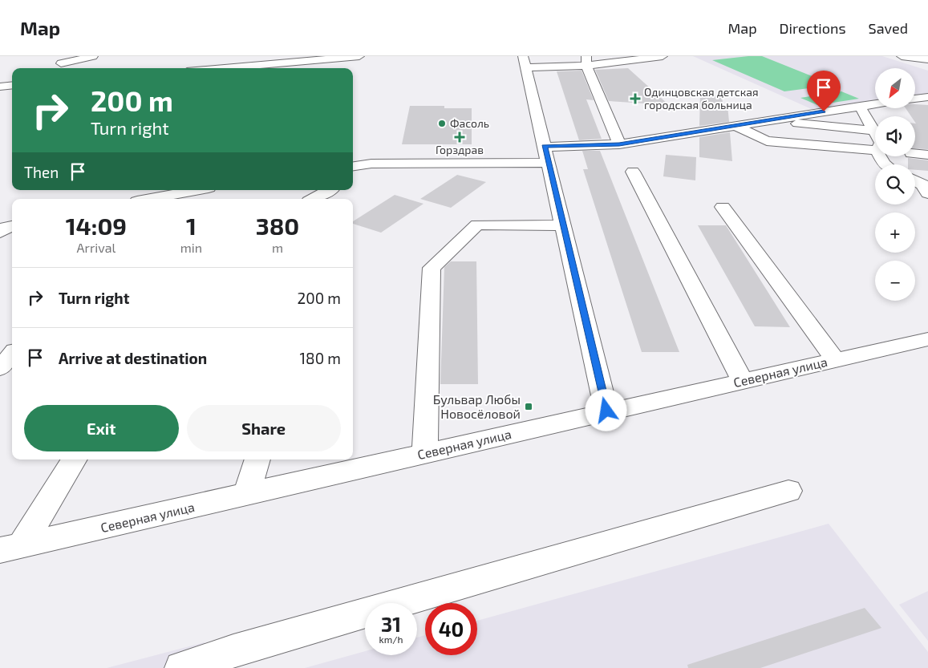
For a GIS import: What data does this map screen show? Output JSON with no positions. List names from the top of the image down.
{
  "streets": {
    "street": ["Северная улица"]
  },
  "places": {
    "health": ["Одинцовская детская городская больница", "Горздрав"],
    "other": ["Фасоль"],
    "transit": ["Бульвар Любы Новосёловой"]
  },
  "north": "bottom left",
  "page": {
    "header": "Map",
    "nav": ["Map", "Directions", "Saved"],
    "map_buttons": ["+", "−"],
    "turn": ["200 m", "Turn right"],
    "then": "Then",
    "eta": [
      "14:09",
      "Arrival",
      "1",
      "min",
      "380",
      "m"
    ],
    "list": [
      {
        "name": "Turn right",
        "value": "200 m"
      },
      {
        "name": "Arrive at destination",
        "value": "180 m"
      }
    ],
    "buttons": ["Exit", "Share"],
    "speed": "31 km/h",
    "limit": "40"
  }
}
